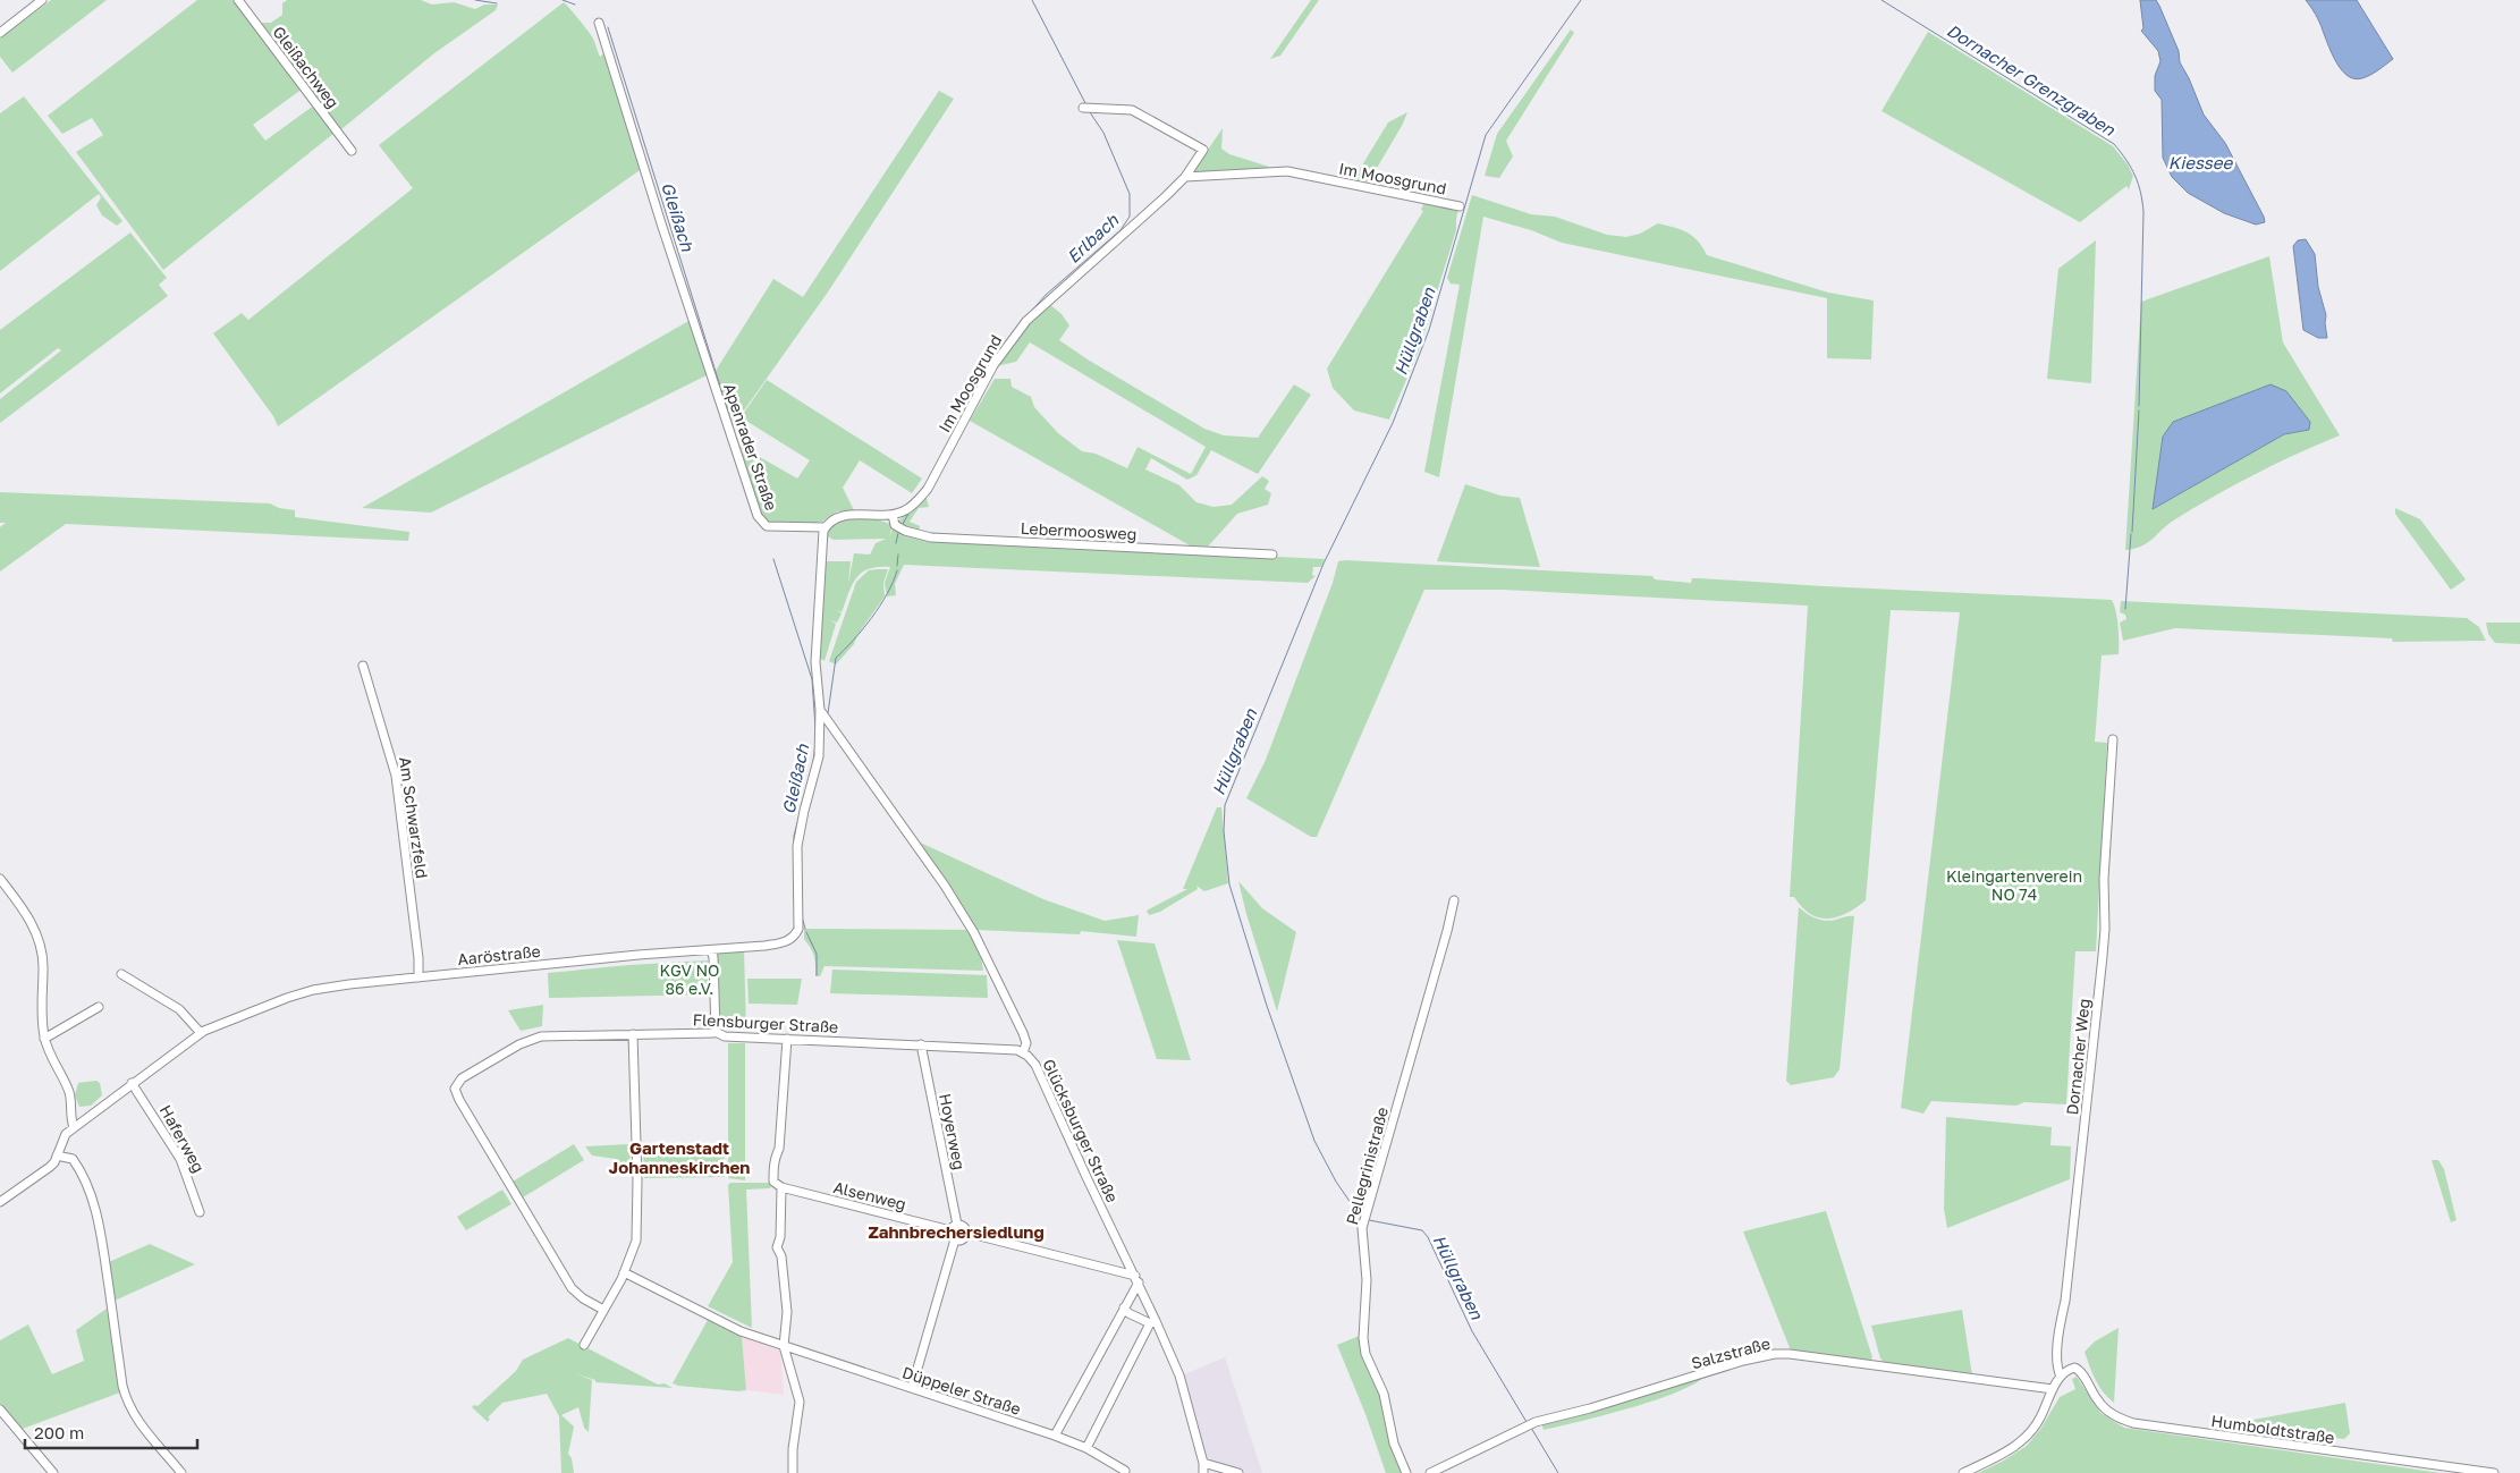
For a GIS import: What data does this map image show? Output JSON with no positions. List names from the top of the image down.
{
  "streets": {
    "street": [
      "Gleißachweg",
      "Im Moosgrund",
      "Apenrader Straße",
      "Lebermoosweg",
      "Am Schwarzfeld",
      "Aaröstraße",
      "Flensburger Straße",
      "Dornacher Weg",
      "Glücksburger Straße",
      "Hoyerweg",
      "Haferweg",
      "Pellegrinistraße",
      "Alsenweg",
      "Salzstraße",
      "Düppeler Straße",
      "Humboldtstraße"
    ]
  },
  "crossings": [
    ["Im Moosgrund", "Apenrader Straße"],
    ["Im Moosgrund", "Lebermoosweg"],
    ["Am Schwarzfeld", "Aaröstraße"],
    ["Aaröstraße", "Glücksburger Straße"],
    ["Aaröstraße", "Haferweg"],
    ["Flensburger Straße", "Glücksburger Straße"],
    ["Flensburger Straße", "Hoyerweg"],
    ["Dornacher Weg", "Humboldtstraße"],
    ["Glücksburger Straße", "Alsenweg"],
    ["Hoyerweg", "Alsenweg"]
  ],
  "districts": ["Gartenstadt Johanneskirchen", "Zahnbrechersiedlung"],
  "water": [
    "Dornacher Grenzgraben",
    "Kiessee",
    "Gleißach",
    "Erlbach",
    "Hüllgraben"
  ],
  "parks": ["Kleingartenverein NO 74", "KGV NO 86 e.V."],
  "scale_bar": "200 m"
}
